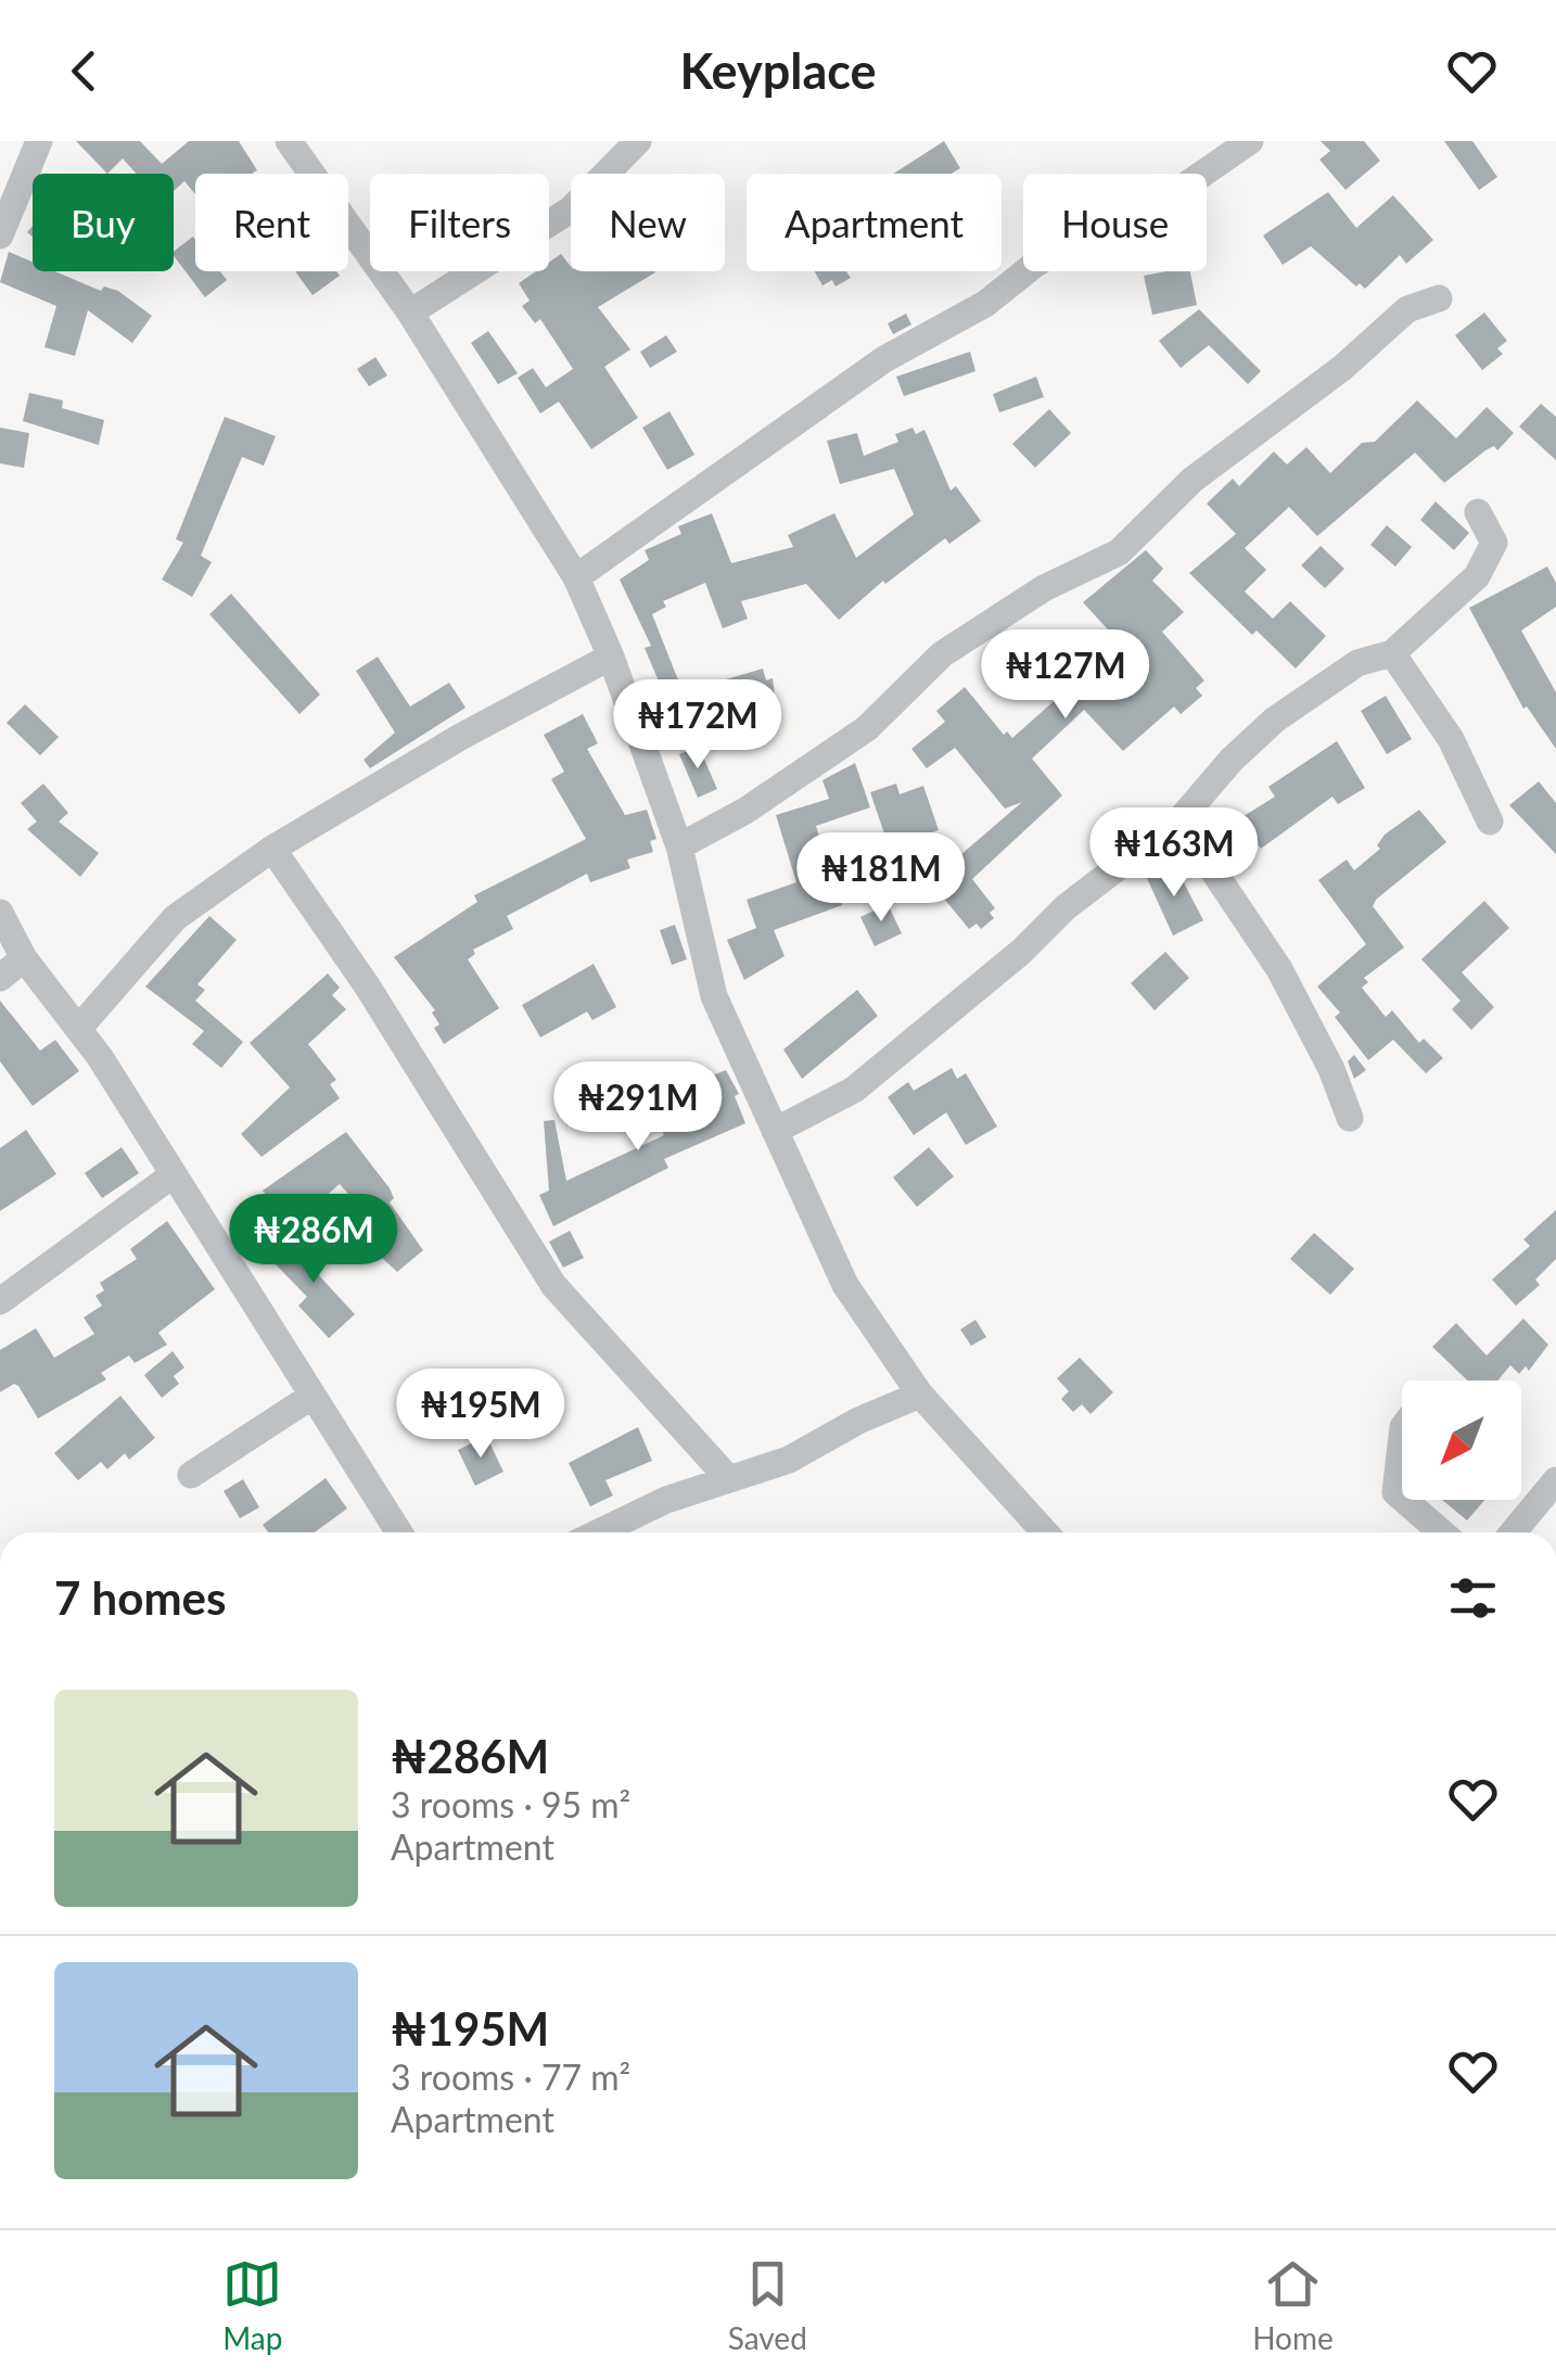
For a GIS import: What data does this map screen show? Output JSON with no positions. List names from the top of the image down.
{
  "north": "bottom left",
  "page": {
    "header": "Keyplace",
    "chip": [
      "Buy",
      "Rent",
      "Filters",
      "New",
      "Apartment",
      "House"
    ],
    "price": [
      "₦127M",
      "₦172M",
      "₦163M",
      "₦181M",
      "₦291M",
      "₦286M",
      "₦195M"
    ],
    "heading": "7 homes",
    "list": [
      {
        "name": "₦286M",
        "note": "3 rooms · 95 m² · Apartment"
      },
      {
        "name": "₦195M",
        "note": "3 rooms · 77 m² · Apartment"
      }
    ],
    "tabs": ["Map", "Saved", "Home"]
  }
}
